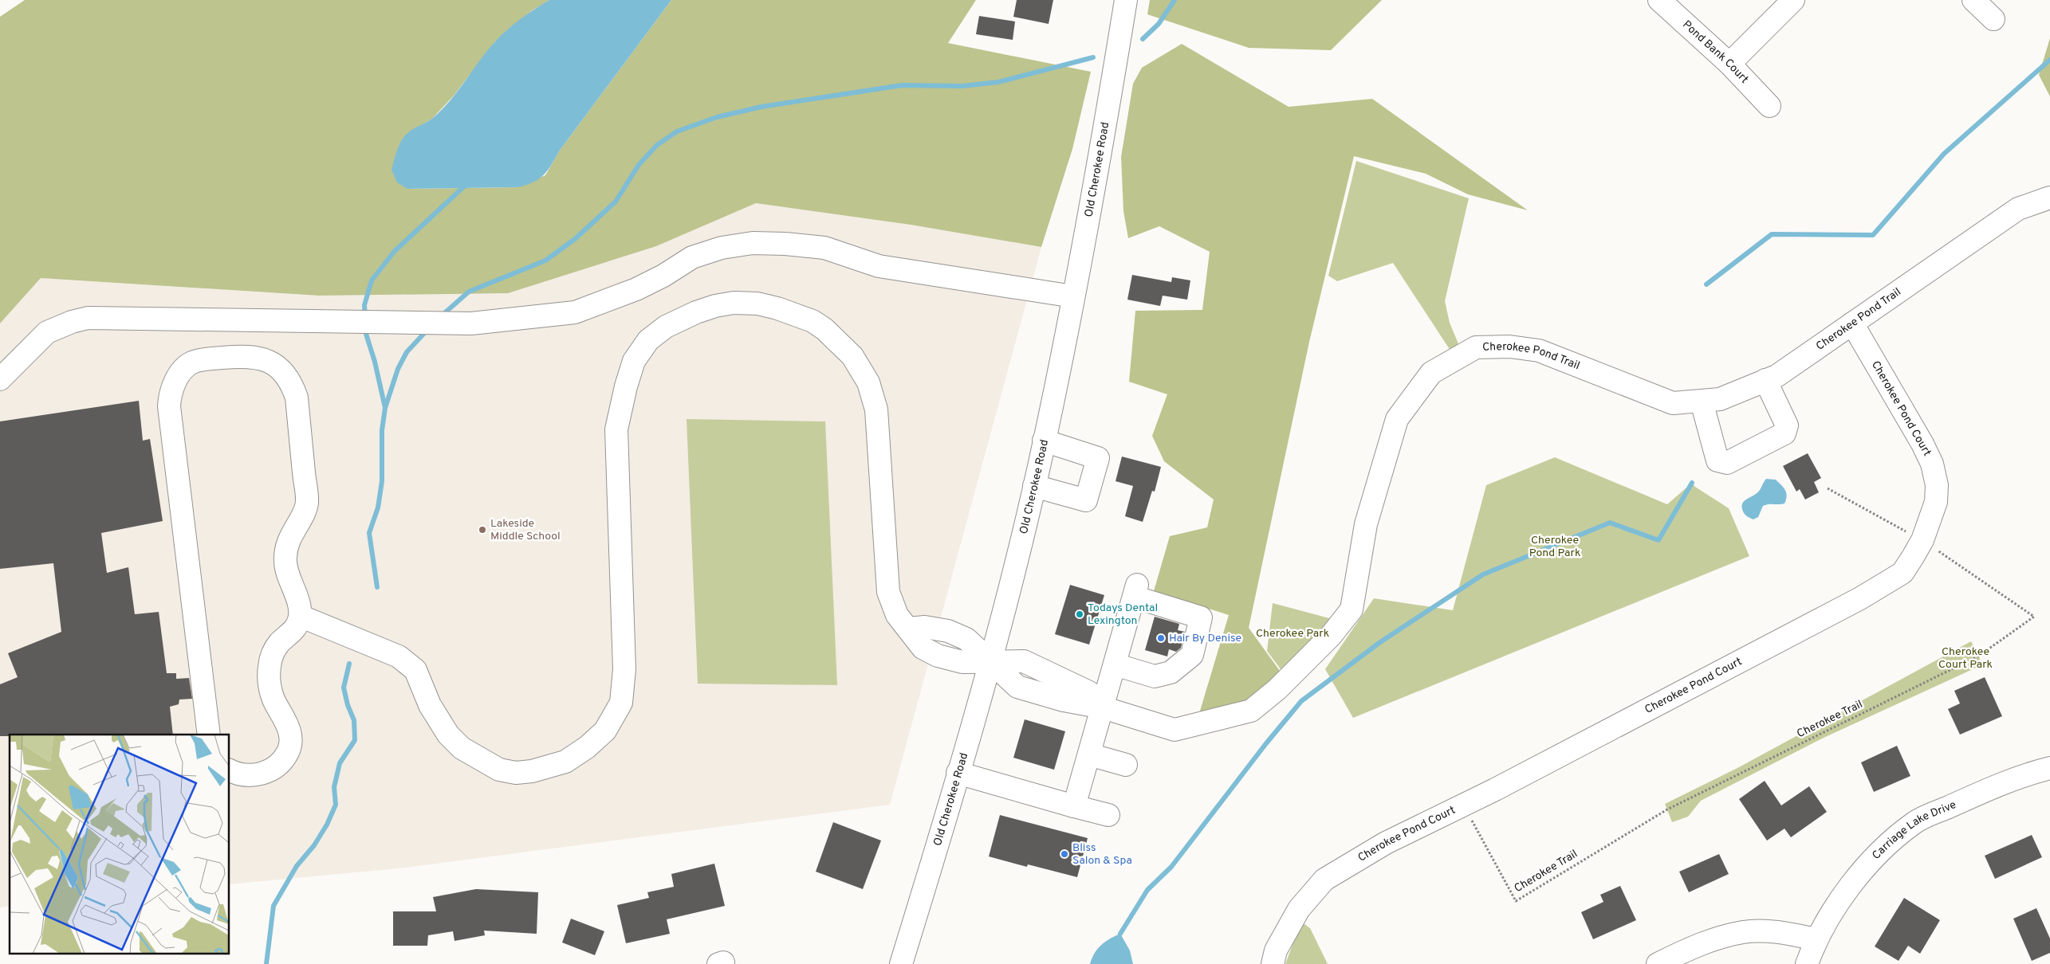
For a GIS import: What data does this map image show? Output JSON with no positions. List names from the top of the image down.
{
  "streets": {
    "street": [
      "Pond Bank Court",
      "Old Cherokee Road",
      "Cherokee Pond Trail",
      "Cherokee Pond Court",
      "Carriage Lake Drive"
    ],
    "path": ["Cherokee Trail"]
  },
  "crossings": [
    ["Old Cherokee Road", "Cherokee Pond Trail"],
    ["Cherokee Pond Trail", "Cherokee Pond Court"],
    ["Cherokee Pond Court", "Cherokee Trail"]
  ],
  "parks": ["Cherokee Pond Park", "Cherokee Park", "Cherokee Court Park"],
  "places": [
    "Lakeside Middle School",
    "Todays Dental Lexington",
    "Hair By Denise",
    "Bliss Salon & Spa"
  ]
}
